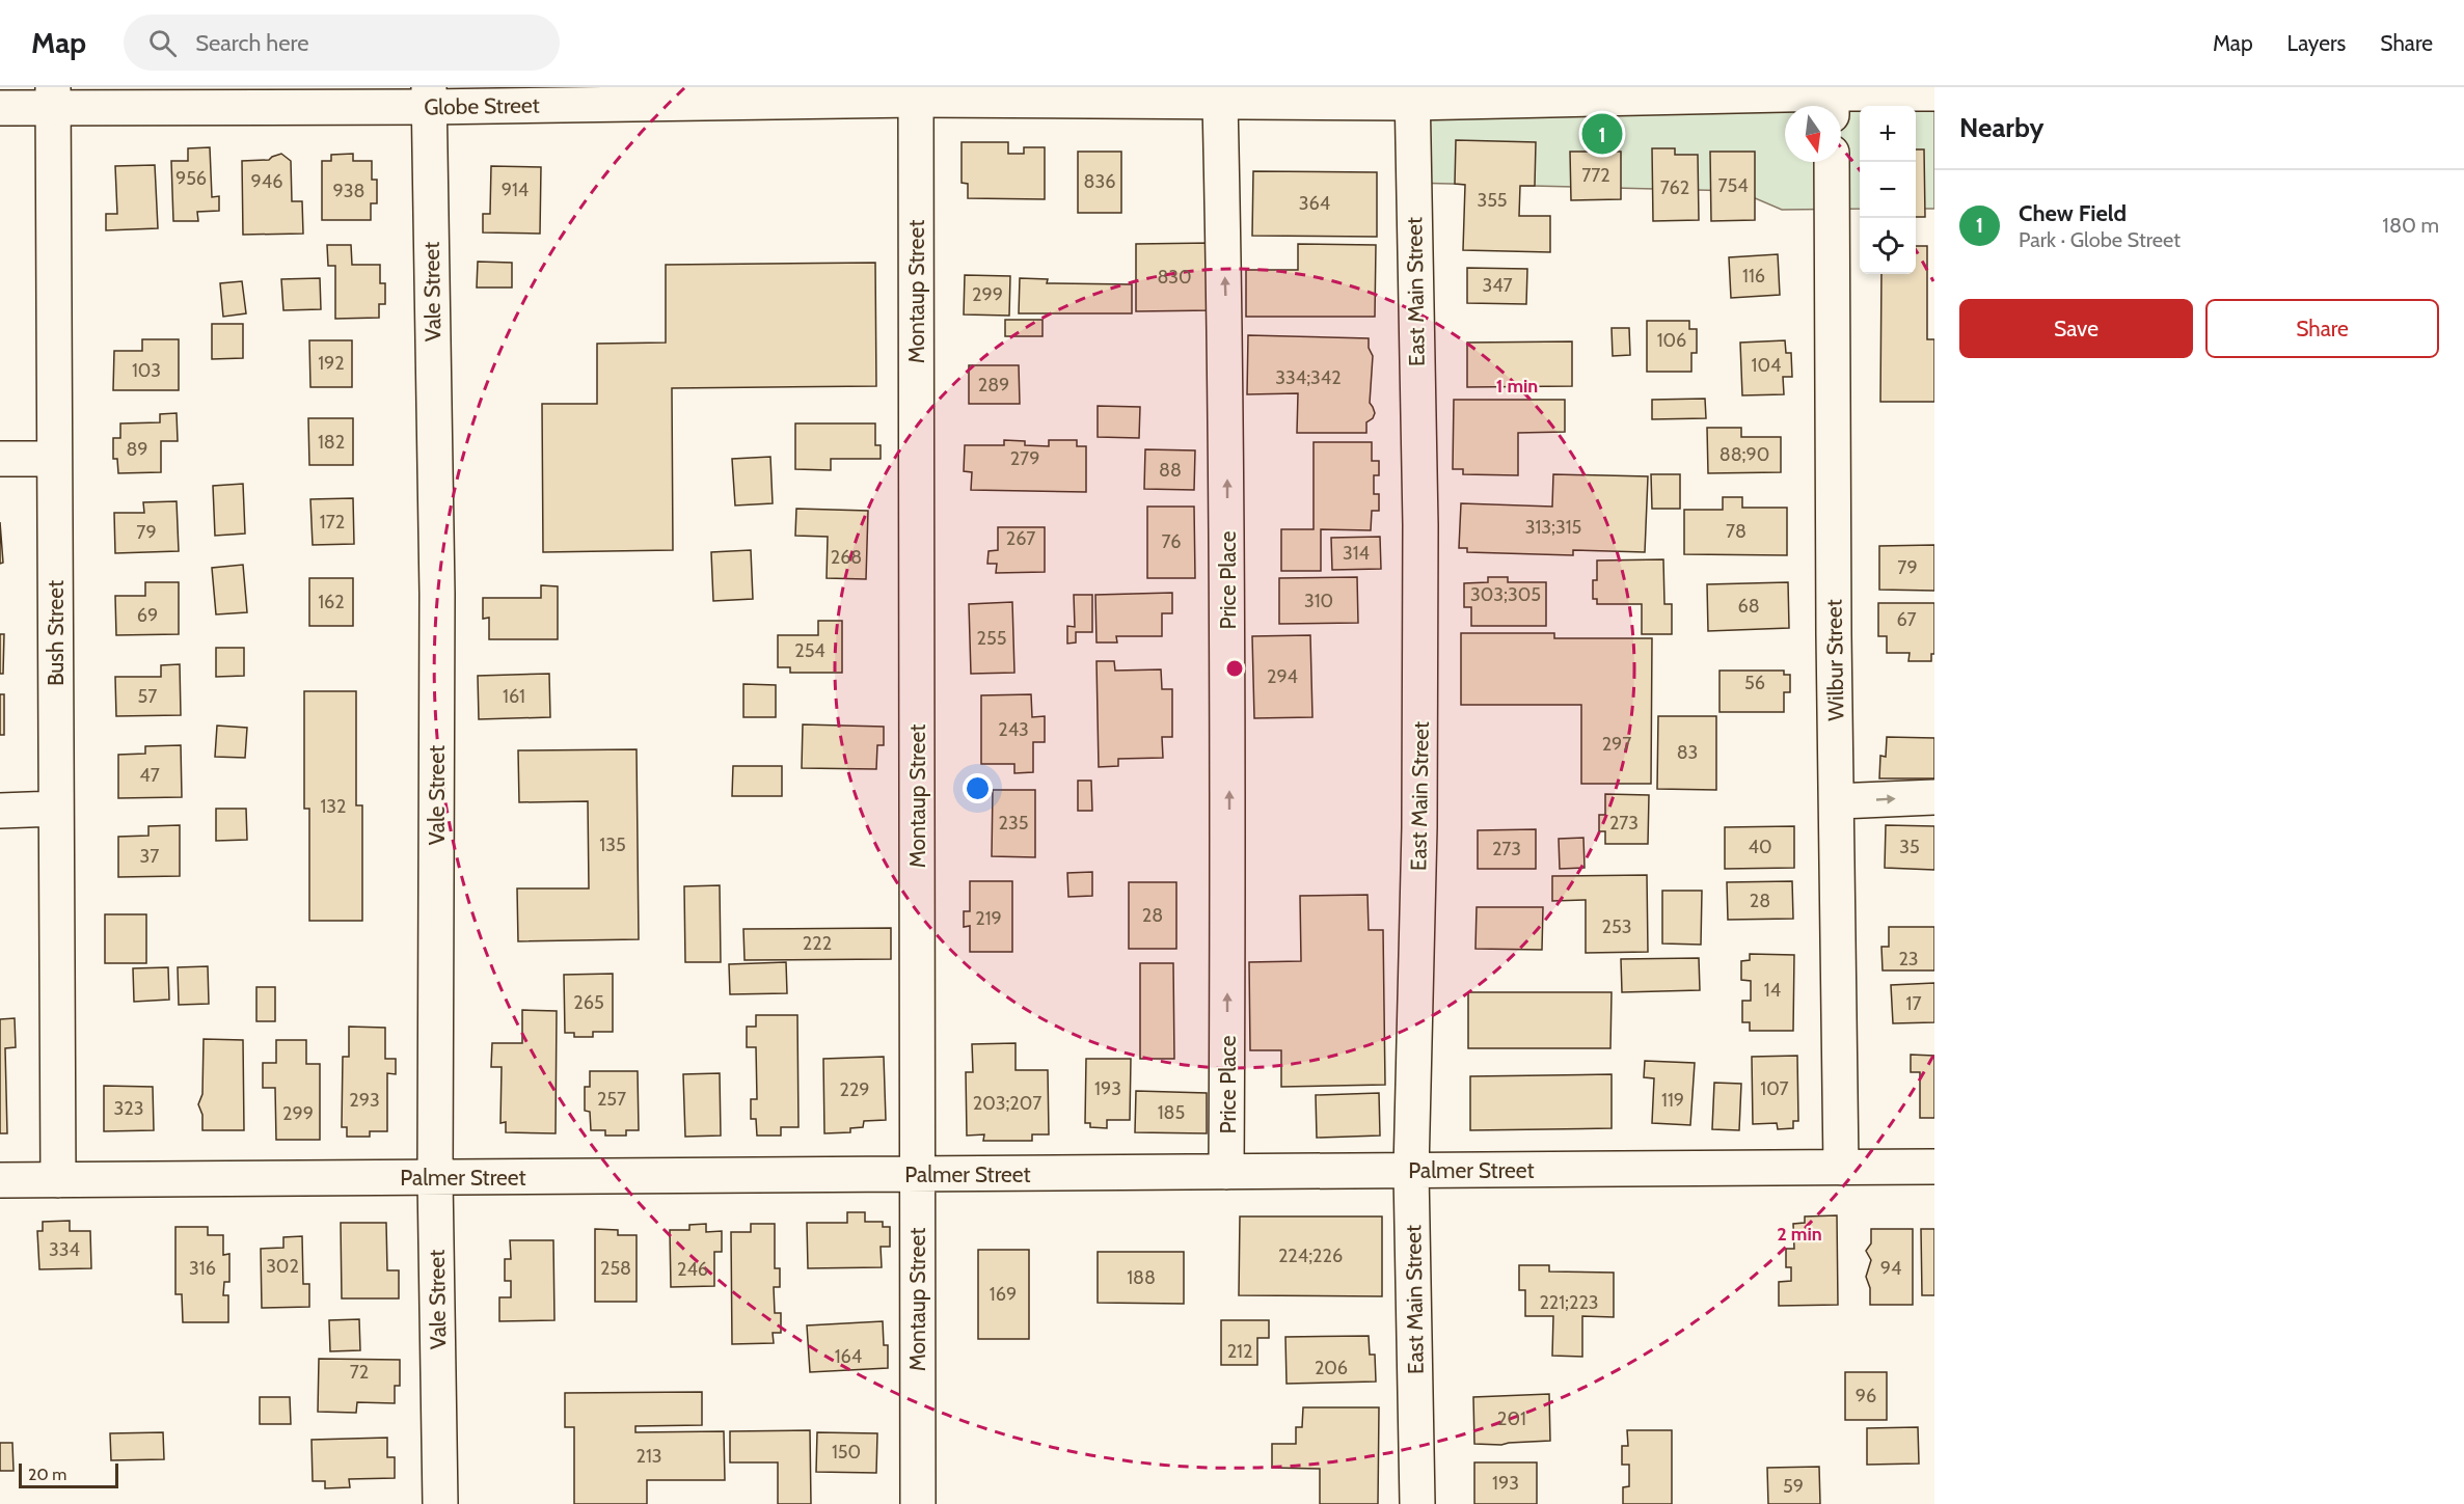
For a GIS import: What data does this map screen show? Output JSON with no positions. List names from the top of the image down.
{
  "streets": {
    "street": [
      "Globe Street",
      "Vale Street",
      "Montaup Street",
      "East Main Street",
      "Price Place",
      "Bush Street",
      "Wilbur Street",
      "Palmer Street"
    ]
  },
  "crossings": [
    ["Globe Street", "Vale Street"],
    ["Globe Street", "Montaup Street"],
    ["Globe Street", "East Main Street"],
    ["Globe Street", "Price Place"],
    ["Globe Street", "Bush Street"],
    ["Vale Street", "Palmer Street"],
    ["Montaup Street", "Palmer Street"],
    ["East Main Street", "Palmer Street"],
    ["Price Place", "Palmer Street"],
    ["Bush Street", "Palmer Street"],
    ["Wilbur Street", "Palmer Street"]
  ],
  "one_way": ["Price Place"],
  "house_numbers": [
    "772",
    "956",
    "946",
    "836",
    "754",
    "762",
    "914",
    "938",
    "355",
    "364",
    "116",
    "830",
    "347",
    "299",
    "106",
    "192",
    "104",
    "103",
    "334;342",
    "289",
    "182",
    "89",
    "88;90",
    "279",
    "88",
    "172",
    "313;315",
    "78",
    "79",
    "267",
    "76",
    "314",
    "268",
    "79",
    "303;305",
    "310",
    "162",
    "68",
    "69",
    "67",
    "255",
    "254",
    "294",
    "56",
    "57",
    "161",
    "243",
    "297",
    "83",
    "47",
    "132",
    "235",
    "273",
    "135",
    "40",
    "35",
    "273",
    "37",
    "28",
    "28",
    "219",
    "253",
    "222",
    "23",
    "14",
    "265",
    "17",
    "193",
    "107",
    "229",
    "257",
    "293",
    "119",
    "203;207",
    "323",
    "185",
    "299",
    "334",
    "224;226",
    "302",
    "316",
    "258",
    "94",
    "246",
    "188",
    "169",
    "221;223",
    "212",
    "164",
    "206",
    "72",
    "96",
    "201",
    "150",
    "213",
    "193",
    "59"
  ],
  "scale_bar": "20 m",
  "north": "bottom",
  "page": {
    "header": "Map",
    "search": "Search here",
    "nav": ["Map", "Layers", "Share"],
    "heading": "Nearby",
    "map_buttons": ["+", "−"],
    "pins": "1",
    "list": [
      {
        "mark": "1",
        "name": "Chew Field",
        "note": "Park · Globe Street",
        "value": "180 m"
      }
    ],
    "buttons": ["Save", "Share"],
    "scale": "20 m"
  },
  "rings": ["1 min", "2 min"]
}
